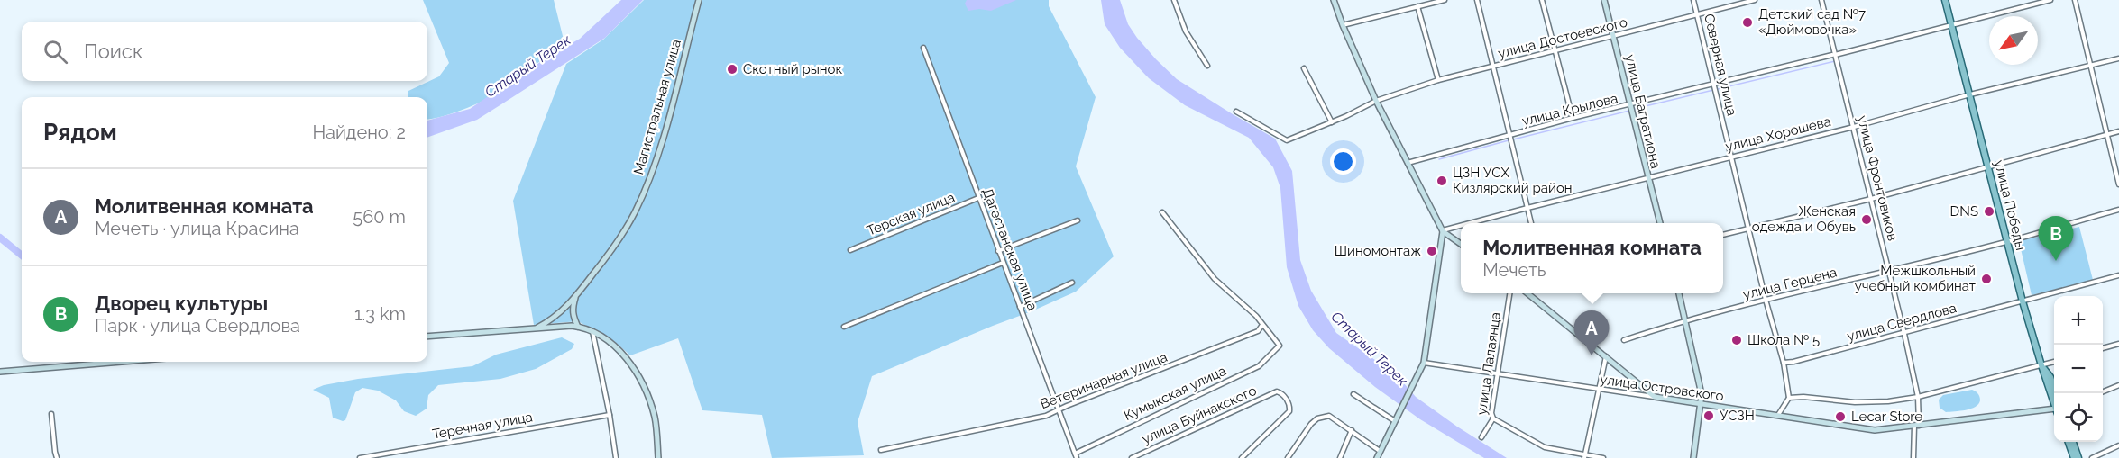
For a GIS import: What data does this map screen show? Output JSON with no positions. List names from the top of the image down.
{
  "streets": {
    "main road": ["улица Победы"],
    "street": [
      "улица Достоевского",
      "Северная улица",
      "Магистральная улица",
      "улица Крылова",
      "улица Багратиона",
      "улица Хорошева",
      "улица Фронтовиков",
      "Терская улица",
      "Дагестанская улица",
      "улица Герцена",
      "улица Свердлова",
      "улица Лалаянца",
      "Ветеринарная улица",
      "улица Островского",
      "Кумыкская улица",
      "улица Буйнакского",
      "Теречная улица"
    ]
  },
  "crossings": [
    ["улица Достоевского", "Северная улица"],
    ["улица Достоевского", "улица Багратиона"],
    ["Северная улица", "улица Крылова"],
    ["Северная улица", "улица Хорошева"],
    ["Северная улица", "улица Герцена"],
    ["Северная улица", "улица Свердлова"],
    ["улица Крылова", "улица Багратиона"],
    ["улица Крылова", "улица Фронтовиков"],
    ["улица Крылова", "улица Победы"],
    ["улица Багратиона", "улица Хорошева"],
    ["улица Хорошева", "улица Фронтовиков"],
    ["улица Хорошева", "улица Победы"],
    ["улица Фронтовиков", "улица Герцена"],
    ["улица Фронтовиков", "улица Свердлова"],
    ["улица Фронтовиков", "улица Островского"],
    ["улица Победы", "улица Герцена"],
    ["улица Победы", "улица Свердлова"],
    ["Терская улица", "Дагестанская улица"],
    ["Дагестанская улица", "Ветеринарная улица"],
    ["Дагестанская улица", "Кумыкская улица"],
    ["улица Лалаянца", "улица Островского"],
    ["Ветеринарная улица", "Кумыкская улица"]
  ],
  "water": ["Старый Терек"],
  "places": [
    "Детский сад №7 «Дюймовочка»",
    "Скотный рынок",
    "ЦЗН УСХ Кизлярский район",
    "DNS",
    "Женская одежда и Обувь",
    "Шиномонтаж",
    "Межшкольный учебный комбинат",
    "Школа № 5",
    "УСЗН",
    "Lecar Store"
  ],
  "north": "bottom left",
  "page": {
    "search": "Поиск",
    "heading": ["Рядом", "Найдено: 2"],
    "list": [
      {
        "mark": "A",
        "name": "Молитвенная комната",
        "note": "Мечеть · улица Красина",
        "value": "560 m"
      },
      {
        "mark": "B",
        "name": "Дворец культуры",
        "note": "Парк · улица Свердлова",
        "value": "1.3 km"
      }
    ],
    "pins": ["B", "A"],
    "popup": ["Молитвенная комната", "Мечеть"],
    "map_buttons": ["+", "−"]
  }
}
